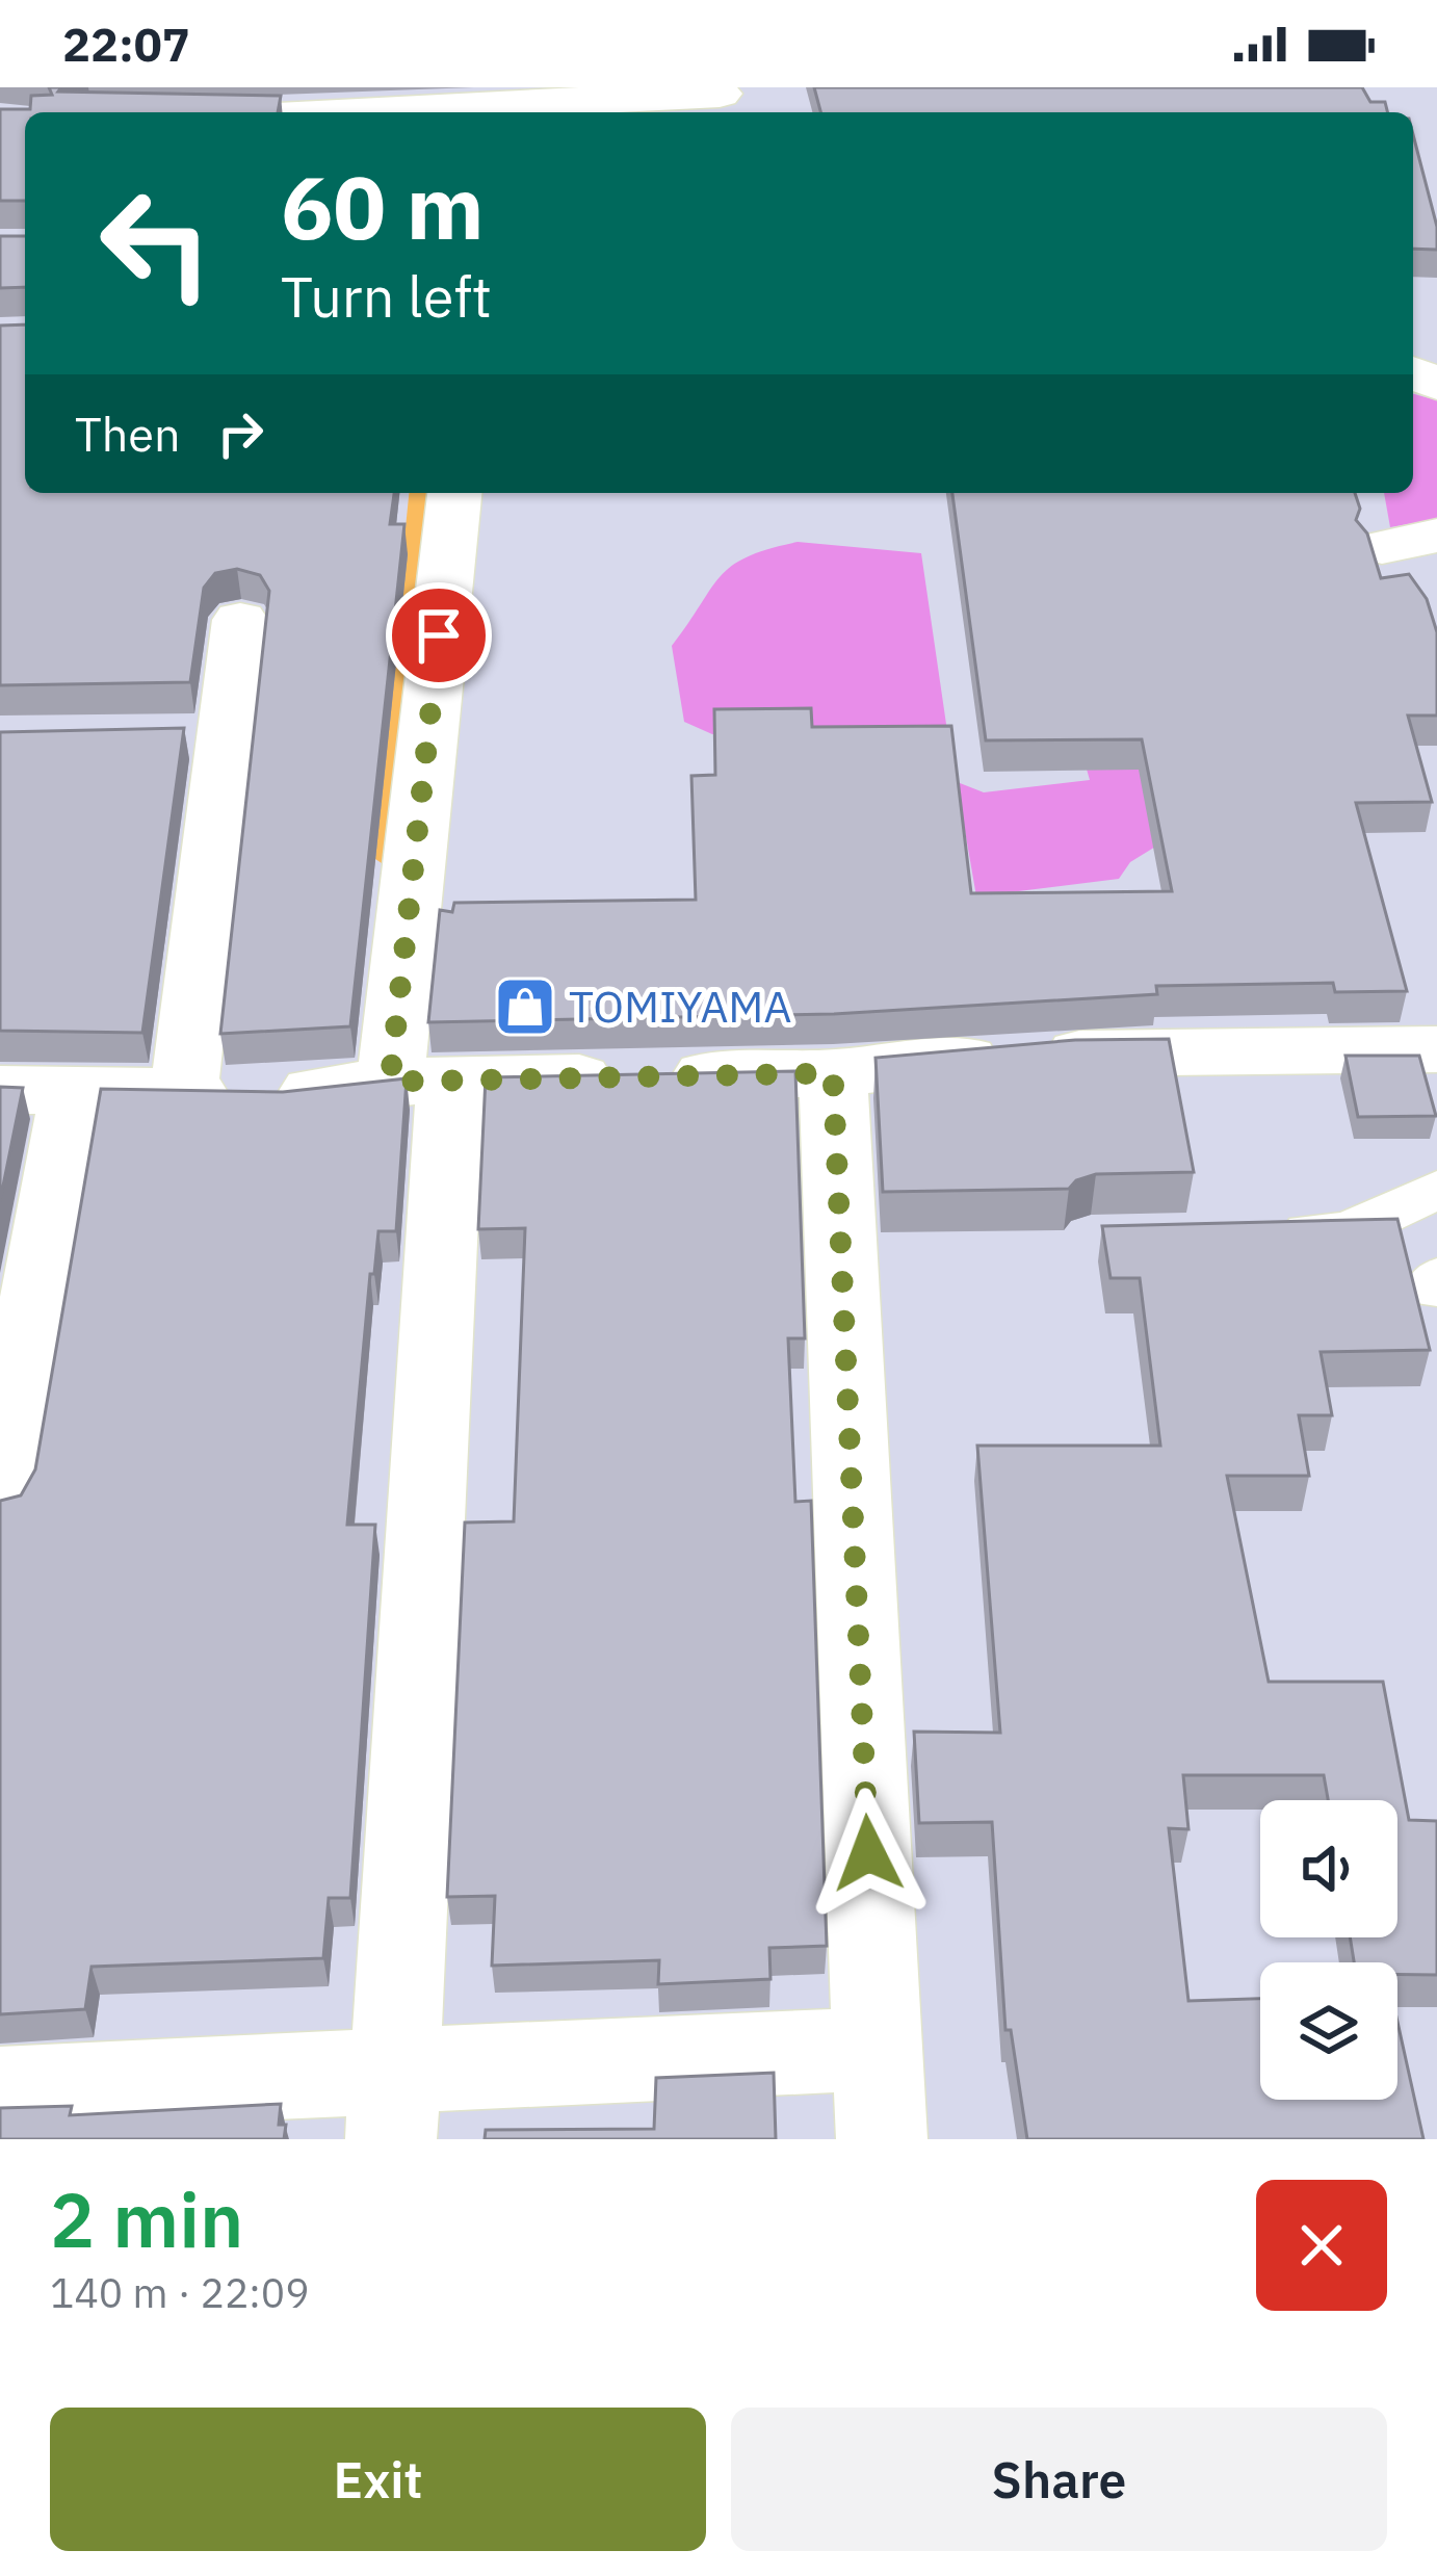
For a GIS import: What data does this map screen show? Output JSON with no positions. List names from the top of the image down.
{
  "places": {
    "shop": ["TOMIYAMA"]
  },
  "page": {
    "status": "22:07",
    "turn": ["60 m", "Turn left"],
    "then": "Then",
    "heading": ["2 min", "140 m · 22:09"],
    "buttons": ["Exit", "Share"]
  }
}
